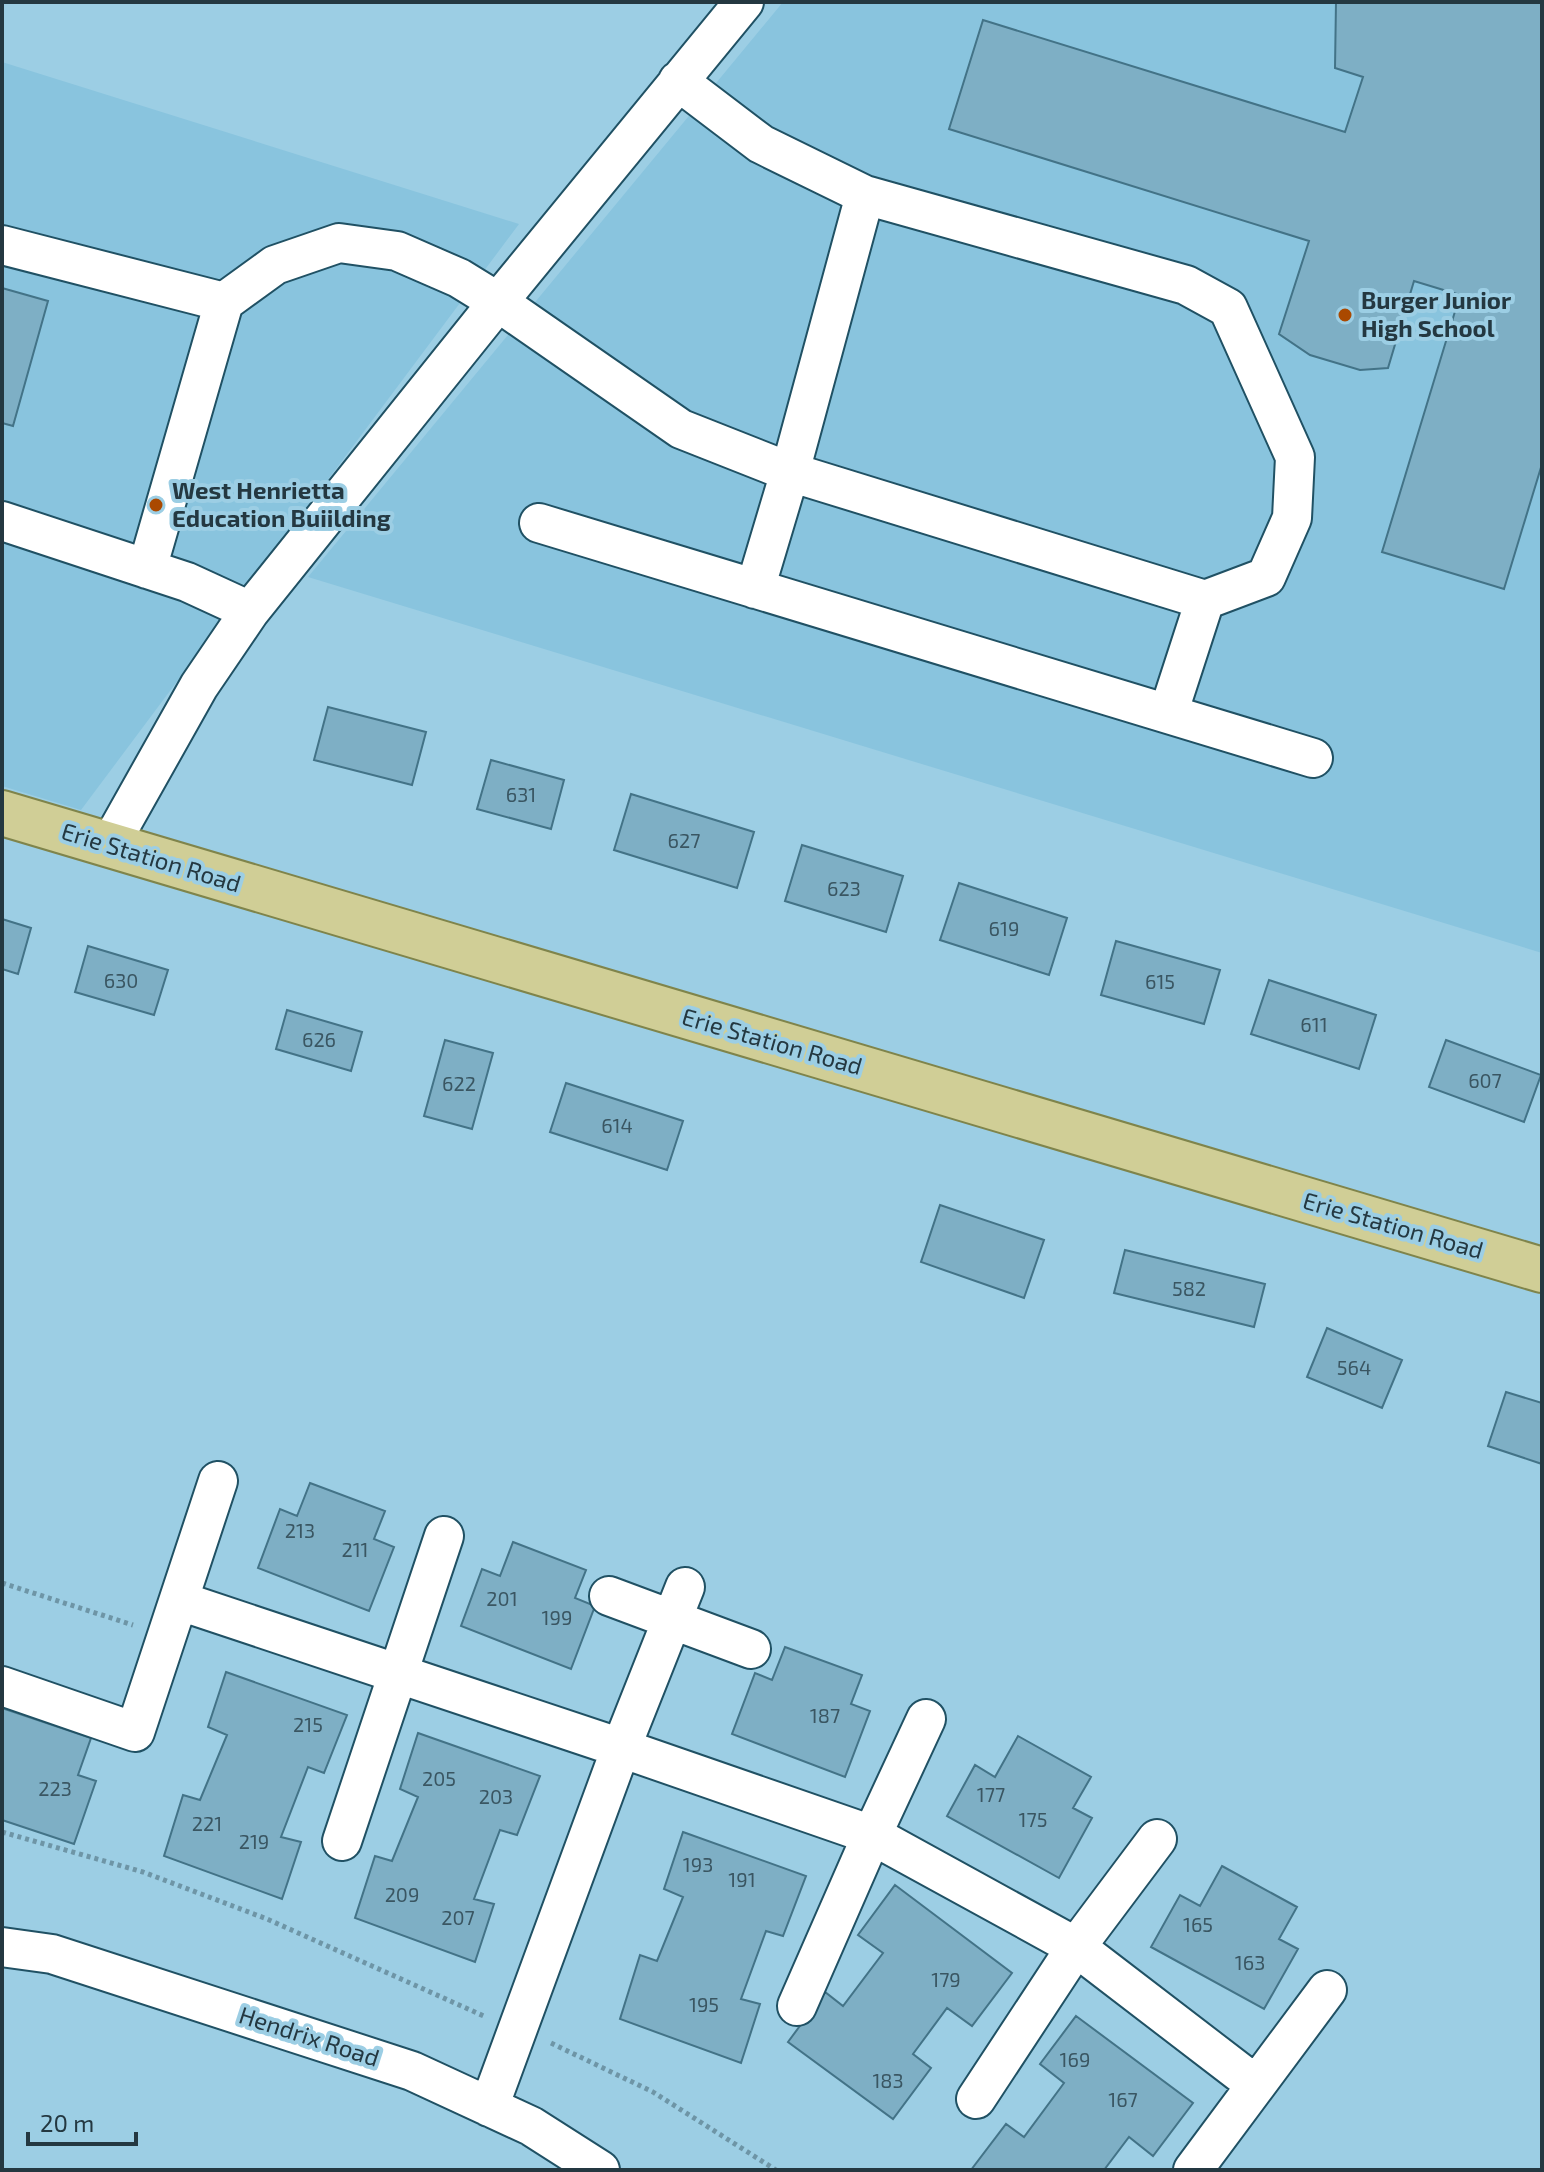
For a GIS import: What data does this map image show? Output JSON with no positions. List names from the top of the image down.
{
  "streets": {
    "main road": ["Erie Station Road"],
    "street": ["Hendrix Road"]
  },
  "places": ["Burger Junior High School", "West Henrietta Education Buiilding"],
  "house_numbers": [
    "631",
    "627",
    "623",
    "619",
    "630",
    "615",
    "611",
    "626",
    "607",
    "622",
    "614",
    "582",
    "564",
    "213",
    "211",
    "201",
    "199",
    "187",
    "215",
    "205",
    "223",
    "177",
    "203",
    "175",
    "221",
    "219",
    "193",
    "191",
    "209",
    "207",
    "165",
    "163",
    "179",
    "195",
    "169",
    "183",
    "167"
  ],
  "scale_bar": "20 m"
}
